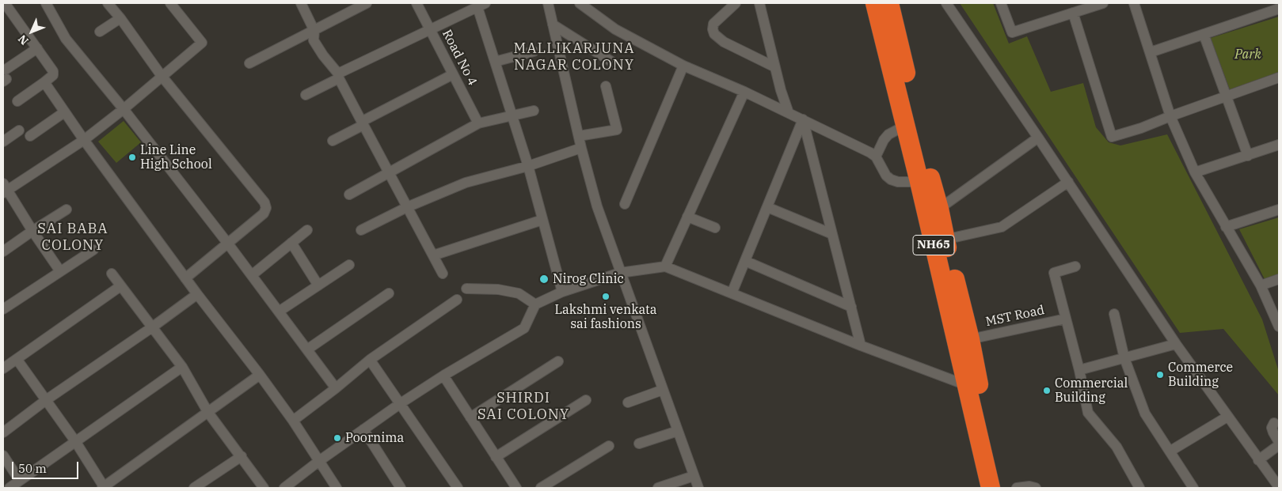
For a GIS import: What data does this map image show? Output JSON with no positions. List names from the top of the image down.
{
  "streets": {
    "highway": ["NH65"],
    "street": ["Road No 4", "MST Road"]
  },
  "crossings": [
    ["NH65", "MST Road"]
  ],
  "districts": ["MALLIKARJUNA NAGAR COLONY", "SAI BABA COLONY", "SHIRDI SAI COLONY"],
  "parks": ["Park"],
  "places": [
    "Line Line High School",
    "Nirog Clinic",
    "Lakshmi venkata sai fashions",
    "Commerce Building",
    "Commercial Building",
    "Poornima"
  ],
  "scale_bar": "50 m",
  "north": "bottom left"
}
